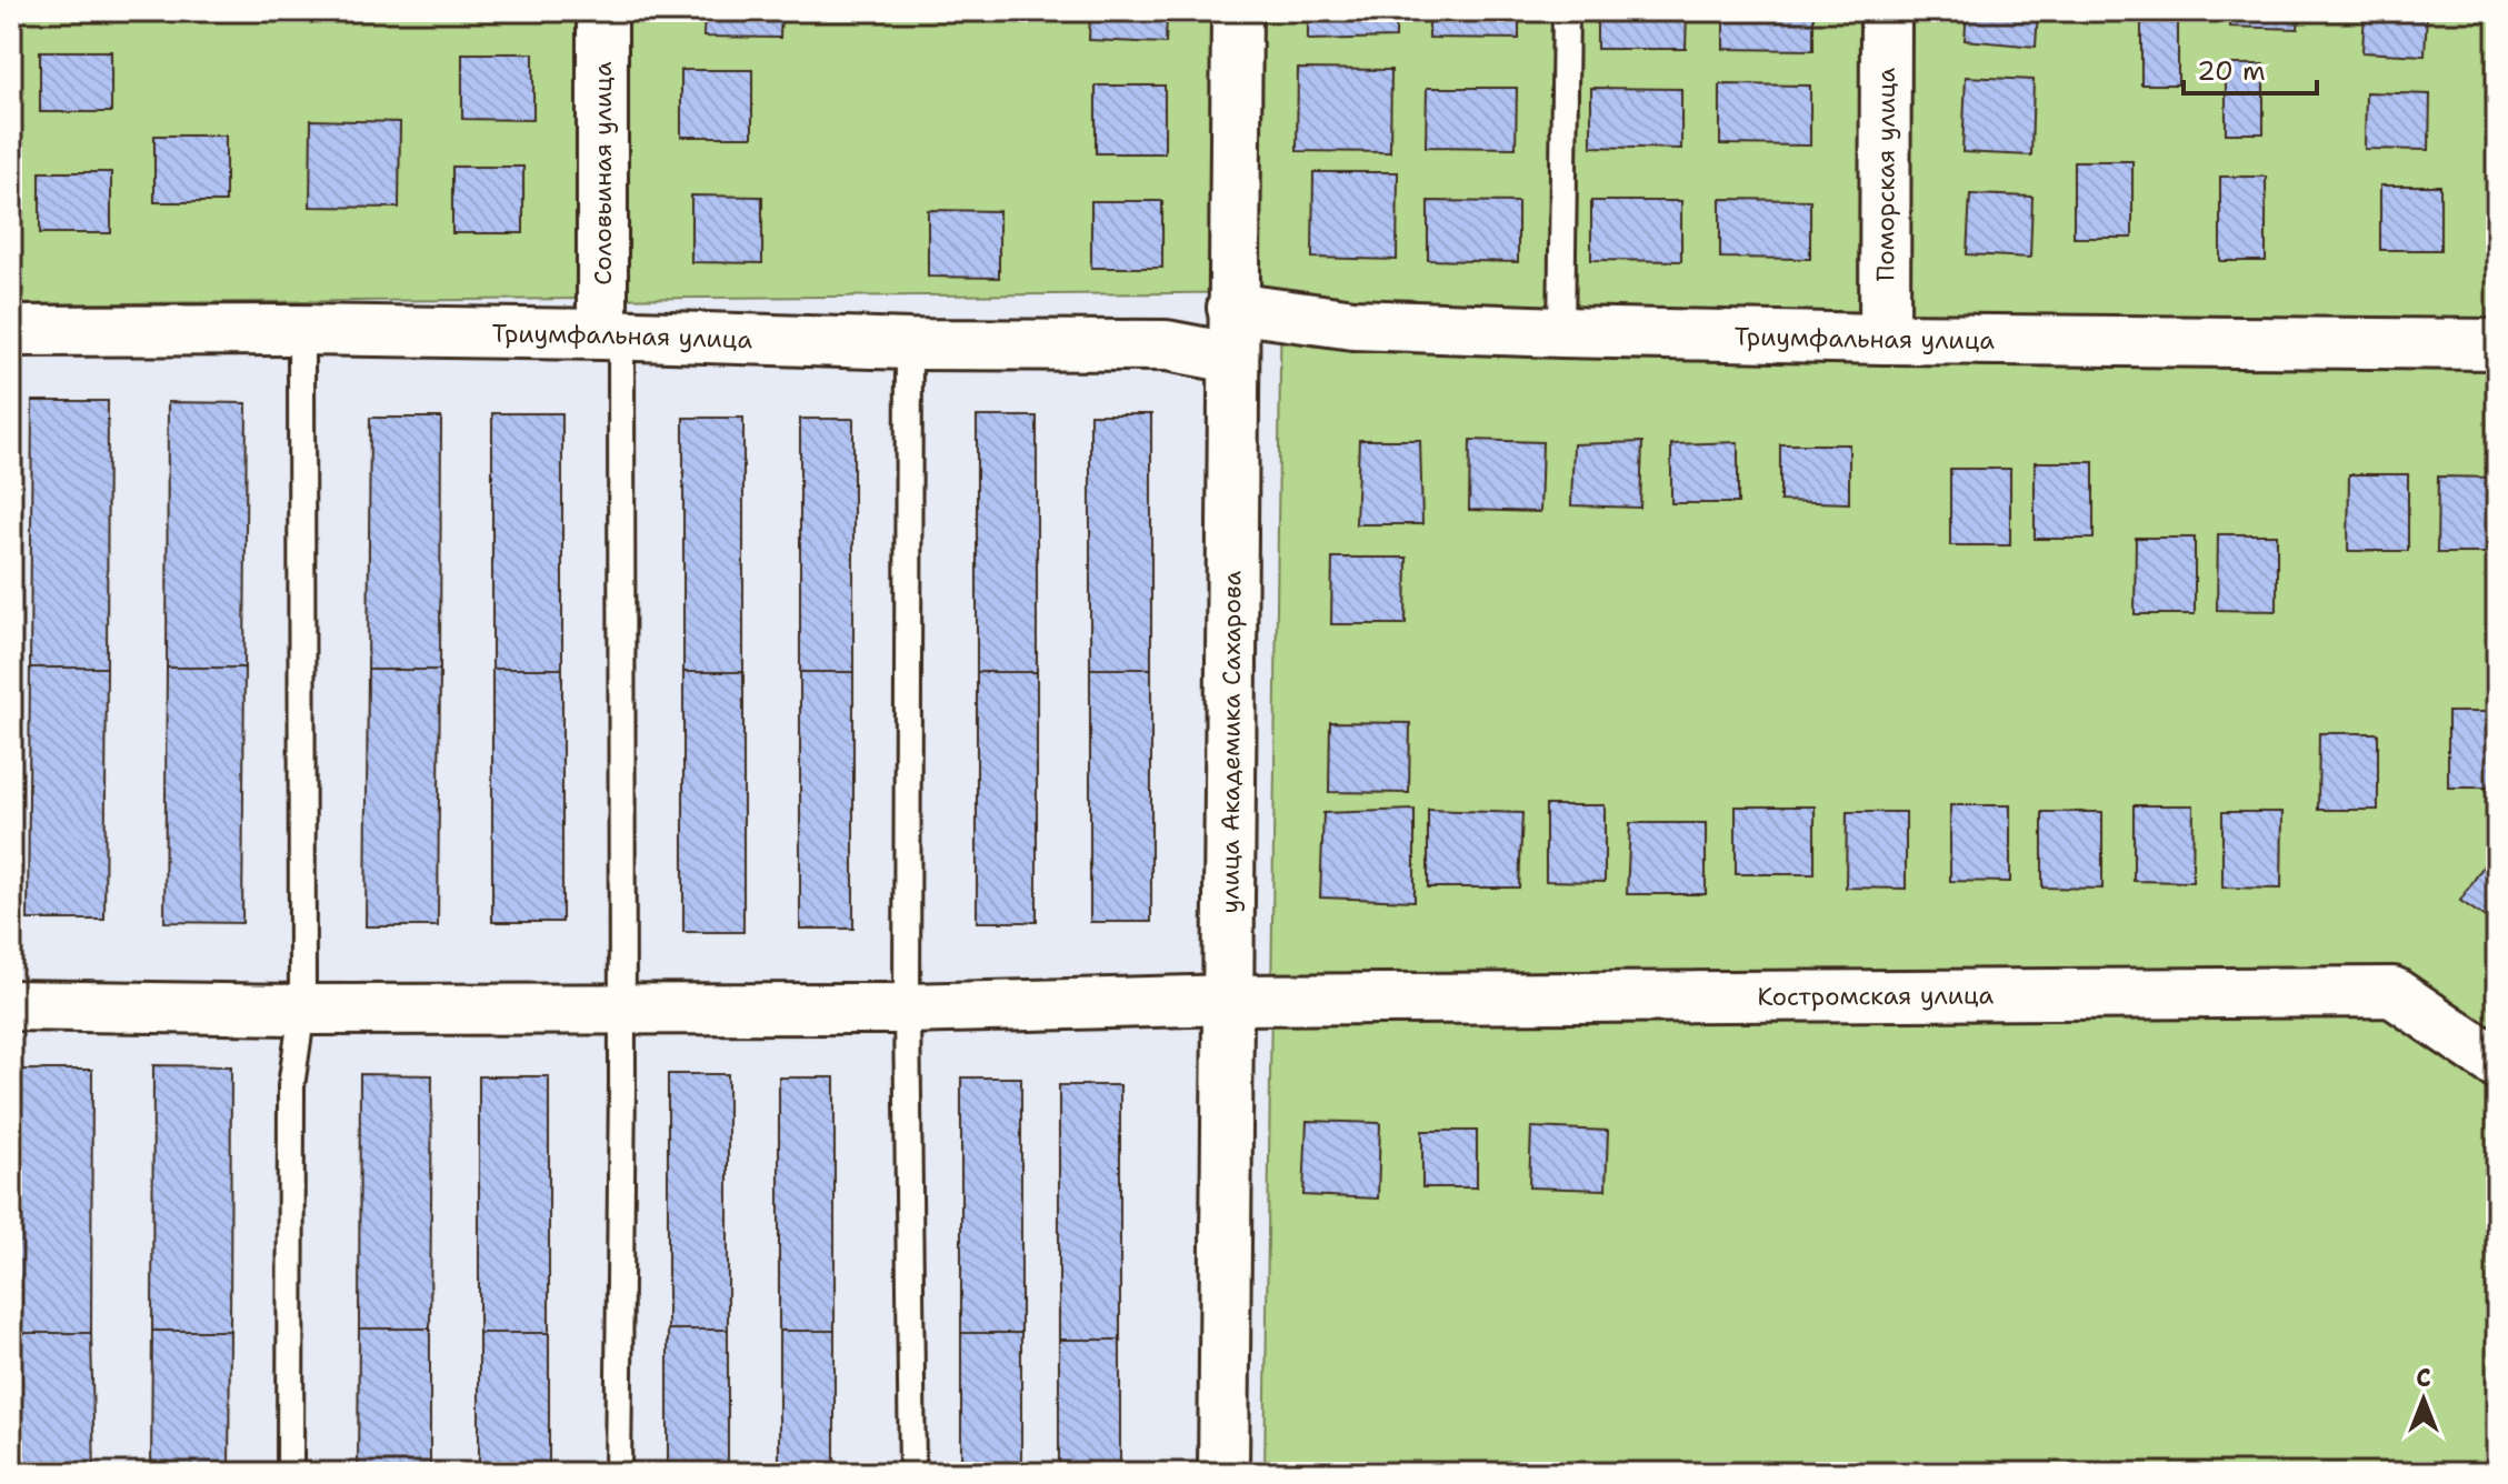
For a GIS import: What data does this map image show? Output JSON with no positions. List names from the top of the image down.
{
  "streets": {
    "street": [
      "Соловьиная улица",
      "Поморская улица",
      "Триумфальная улица",
      "улица Академика Сахарова",
      "Костромская улица"
    ]
  },
  "crossings": [
    ["Соловьиная улица", "Триумфальная улица"],
    ["Поморская улица", "Триумфальная улица"],
    ["Триумфальная улица", "улица Академика Сахарова"],
    ["улица Академика Сахарова", "Костромская улица"]
  ],
  "scale_bar": "20 m",
  "north": "top"
}
